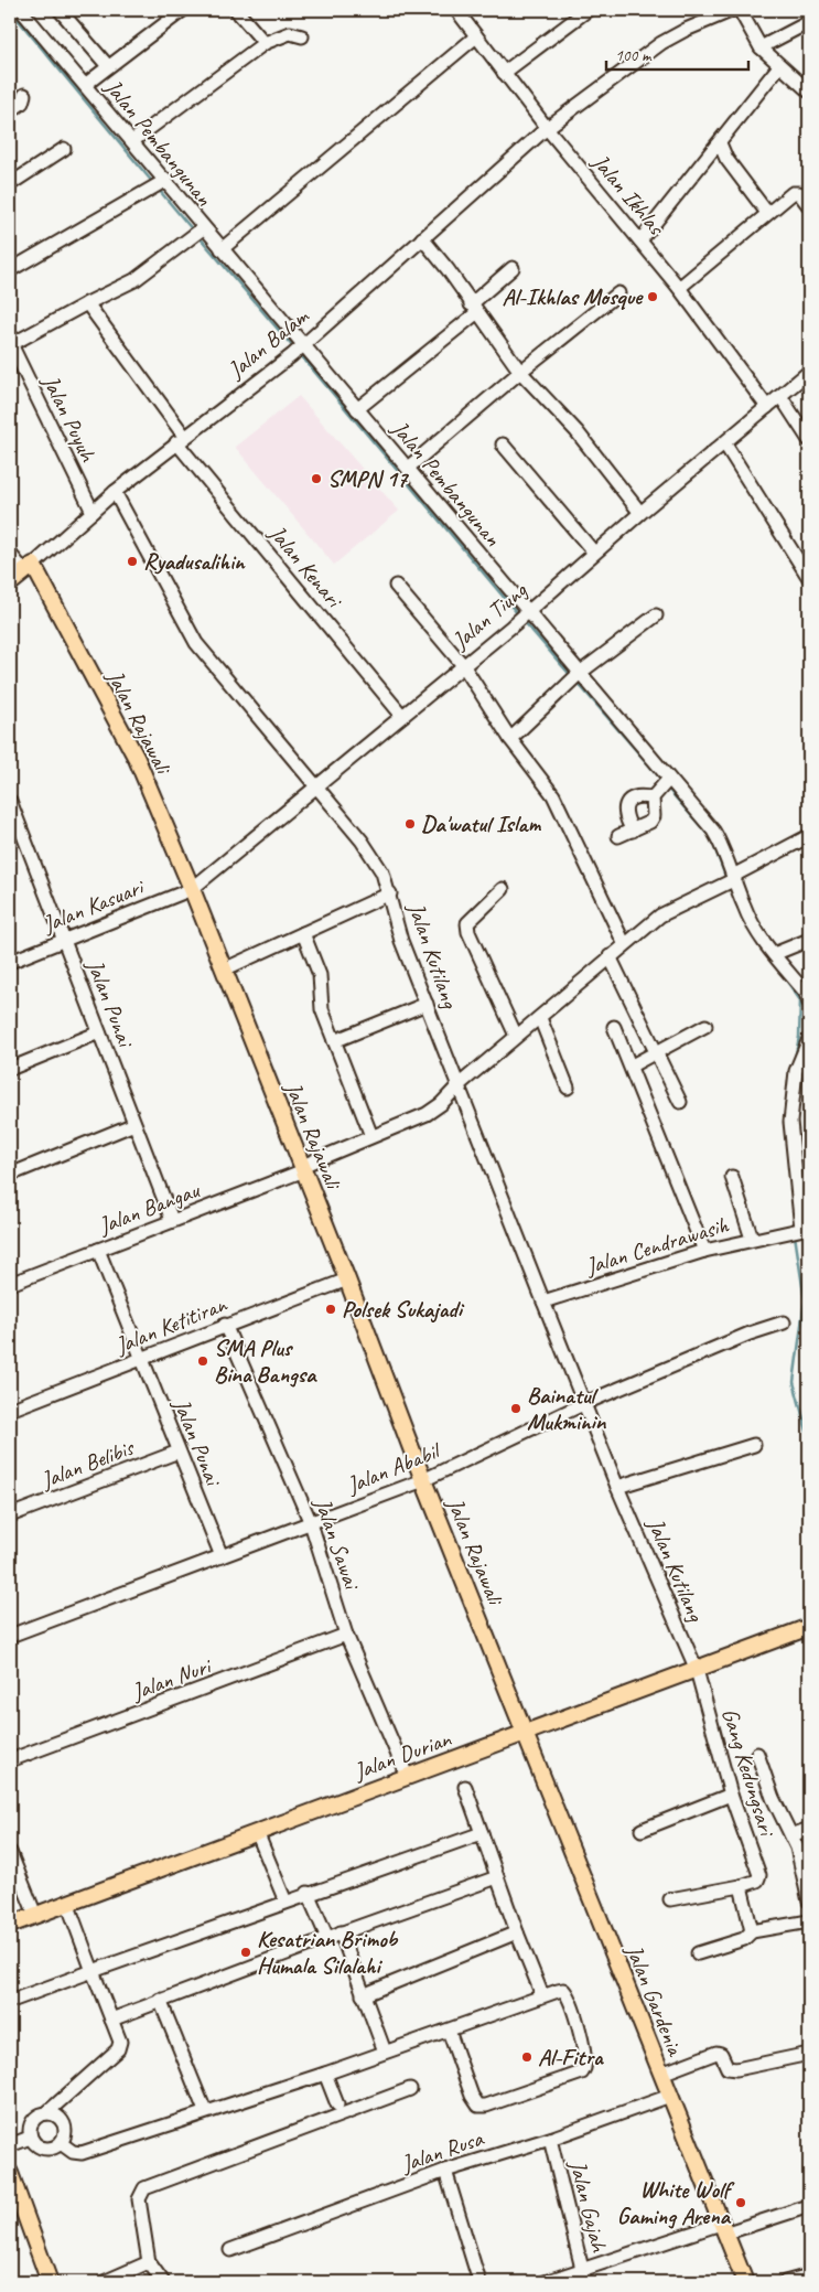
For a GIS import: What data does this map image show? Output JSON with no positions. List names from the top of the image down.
{
  "streets": {
    "main road": [
      "Jalan Balam",
      "Jalan Rajawali",
      "Jalan Durian",
      "Jalan Gardenia"
    ],
    "street": [
      "Jalan Pembangunan",
      "Jalan Ikhlas",
      "Jalan Puyuh",
      "Jalan Kenari",
      "Jalan Tiung",
      "Jalan Kasuari",
      "Jalan Kutilang",
      "Jalan Punai",
      "Jalan Bangau",
      "Jalan Cendrawasih",
      "Jalan Ketitiran",
      "Jalan Belibis",
      "Jalan Ababil",
      "Jalan Sawai",
      "Jalan Nuri",
      "Gang Kedungsari",
      "Jalan Rusa",
      "Jalan Gajah"
    ]
  },
  "crossings": [
    ["Jalan Pembangunan", "Jalan Balam"],
    ["Jalan Pembangunan", "Jalan Tiung"],
    ["Jalan Pembangunan", "Jalan Bangau"],
    ["Jalan Ikhlas", "Jalan Balam"],
    ["Jalan Ikhlas", "Jalan Tiung"],
    ["Jalan Balam", "Jalan Puyuh"],
    ["Jalan Balam", "Jalan Kenari"],
    ["Jalan Balam", "Jalan Rajawali"],
    ["Jalan Balam", "Jalan Kutilang"],
    ["Jalan Kenari", "Jalan Tiung"],
    ["Jalan Tiung", "Jalan Rajawali"],
    ["Jalan Tiung", "Jalan Kasuari"],
    ["Jalan Tiung", "Jalan Kutilang"],
    ["Jalan Rajawali", "Jalan Kasuari"],
    ["Jalan Rajawali", "Jalan Bangau"],
    ["Jalan Rajawali", "Jalan Ketitiran"],
    ["Jalan Rajawali", "Jalan Ababil"],
    ["Jalan Rajawali", "Jalan Durian"],
    ["Jalan Rajawali", "Jalan Gardenia"],
    ["Jalan Kasuari", "Jalan Punai"],
    ["Jalan Kutilang", "Jalan Bangau"],
    ["Jalan Kutilang", "Jalan Cendrawasih"],
    ["Jalan Kutilang", "Jalan Ababil"],
    ["Jalan Kutilang", "Jalan Durian"],
    ["Jalan Kutilang", "Gang Kedungsari"],
    ["Jalan Punai", "Jalan Bangau"],
    ["Jalan Punai", "Jalan Ketitiran"],
    ["Jalan Punai", "Jalan Belibis"],
    ["Jalan Punai", "Jalan Ababil"],
    ["Jalan Ketitiran", "Jalan Sawai"],
    ["Jalan Ababil", "Jalan Sawai"],
    ["Jalan Sawai", "Jalan Nuri"],
    ["Jalan Sawai", "Jalan Durian"],
    ["Jalan Durian", "Gang Kedungsari"],
    ["Jalan Durian", "Jalan Gardenia"],
    ["Jalan Gardenia", "Jalan Rusa"],
    ["Jalan Rusa", "Jalan Gajah"]
  ],
  "places": [
    "Al-Ikhlas Mosque",
    "SMPN 17",
    "Ryadusalihin",
    "Da'watul Islam",
    "Polsek Sukajadi",
    "SMA Plus Bina Bangsa",
    "Bainatul Mukminin",
    "Kesatrian Brimob Humala Silalahi",
    "Al-Fitra",
    "White Wolf Gaming Arena"
  ],
  "scale_bar": "100 m"
}
